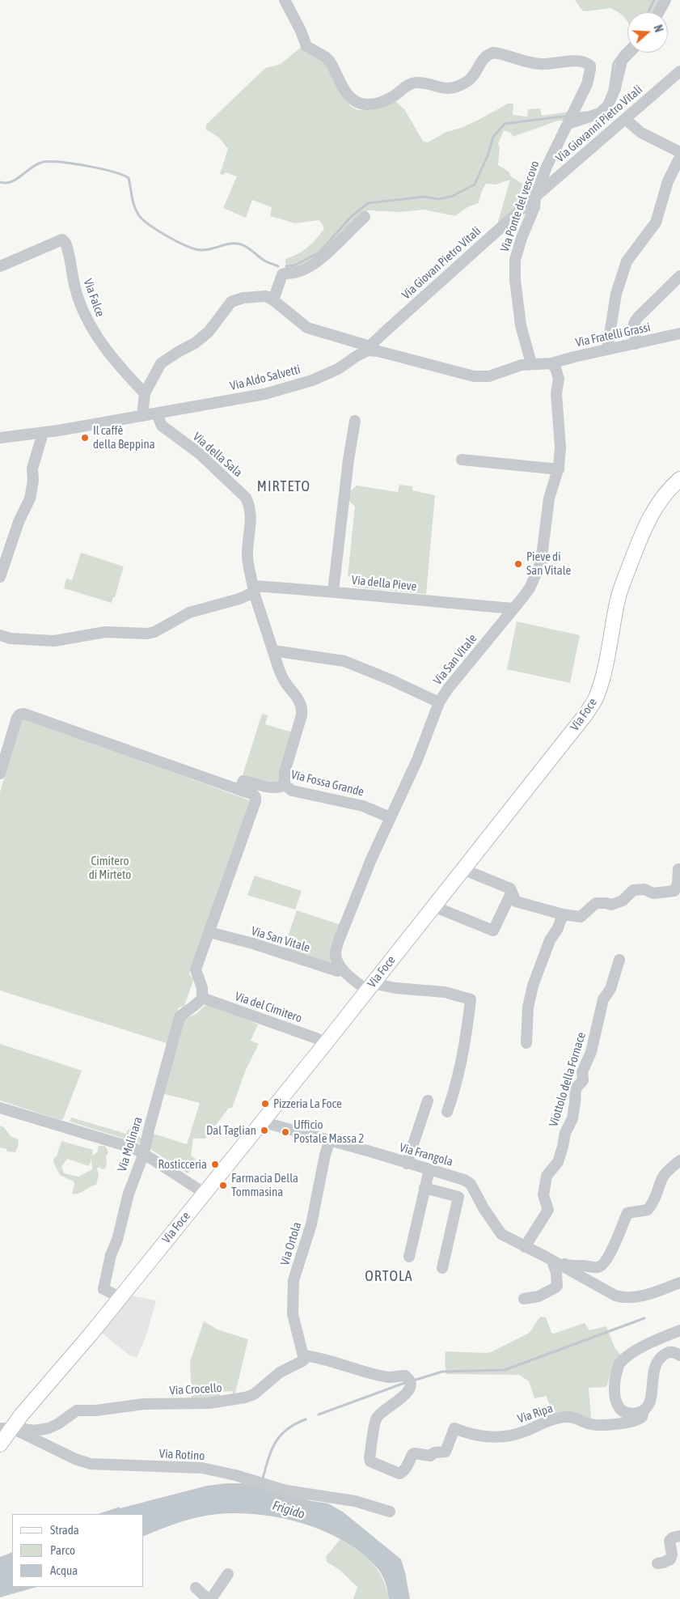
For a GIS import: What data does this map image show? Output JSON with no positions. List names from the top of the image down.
{
  "streets": {
    "main road": ["Via Foce"],
    "street": [
      "Via Giovanni Pietro Vitali",
      "Via Ponte del vescovo",
      "Via Giovan Pietro Vitali",
      "Via Falce",
      "Via Fratelli Grassi",
      "Via Aldo Salvetti",
      "Via della Sala",
      "Via della Pieve",
      "Via San Vitale",
      "Via Fossa Grande",
      "Via del Cimitero",
      "Viottolo della Fornace",
      "Via Molinara",
      "Via Frangola",
      "Via Ortola",
      "Via Crocello",
      "Via Ripa",
      "Via Rotino"
    ]
  },
  "crossings": [
    ["Via Giovanni Pietro Vitali", "Via Ponte del vescovo"],
    ["Via Giovanni Pietro Vitali", "Via Giovan Pietro Vitali"],
    ["Via Ponte del vescovo", "Via Giovan Pietro Vitali"],
    ["Via Giovan Pietro Vitali", "Via Aldo Salvetti"],
    ["Via Fratelli Grassi", "Via San Vitale"],
    ["Via Aldo Salvetti", "Via della Sala"],
    ["Via della Sala", "Via della Pieve"],
    ["Via della Sala", "Via Fossa Grande"],
    ["Via della Pieve", "Via San Vitale"],
    ["Via San Vitale", "Via Foce"],
    ["Via San Vitale", "Via Fossa Grande"],
    ["Via Foce", "Via del Cimitero"],
    ["Via Foce", "Via Molinara"],
    ["Via Foce", "Via Frangola"],
    ["Via Foce", "Via Crocello"],
    ["Via Foce", "Via Rotino"],
    ["Via del Cimitero", "Via Molinara"],
    ["Viottolo della Fornace", "Via Frangola"],
    ["Via Frangola", "Via Ortola"],
    ["Via Ortola", "Via Crocello"],
    ["Via Ortola", "Via Ripa"],
    ["Via Crocello", "Via Ripa"],
    ["Via Crocello", "Via Rotino"]
  ],
  "districts": ["MIRTETO", "ORTOLA"],
  "water": ["Frigido"],
  "parks": ["Cimitero di Mirteto"],
  "places": [
    "Il caffè della Beppina",
    "Pieve di San Vitale",
    "Pizzeria La Foce",
    "Dal Taglian",
    "Ufficio Postale Massa 2",
    "Rosticceria",
    "Farmacia Della Tommasina"
  ],
  "legend": ["Strada", "Parco", "Acqua"],
  "north": "right"
}
